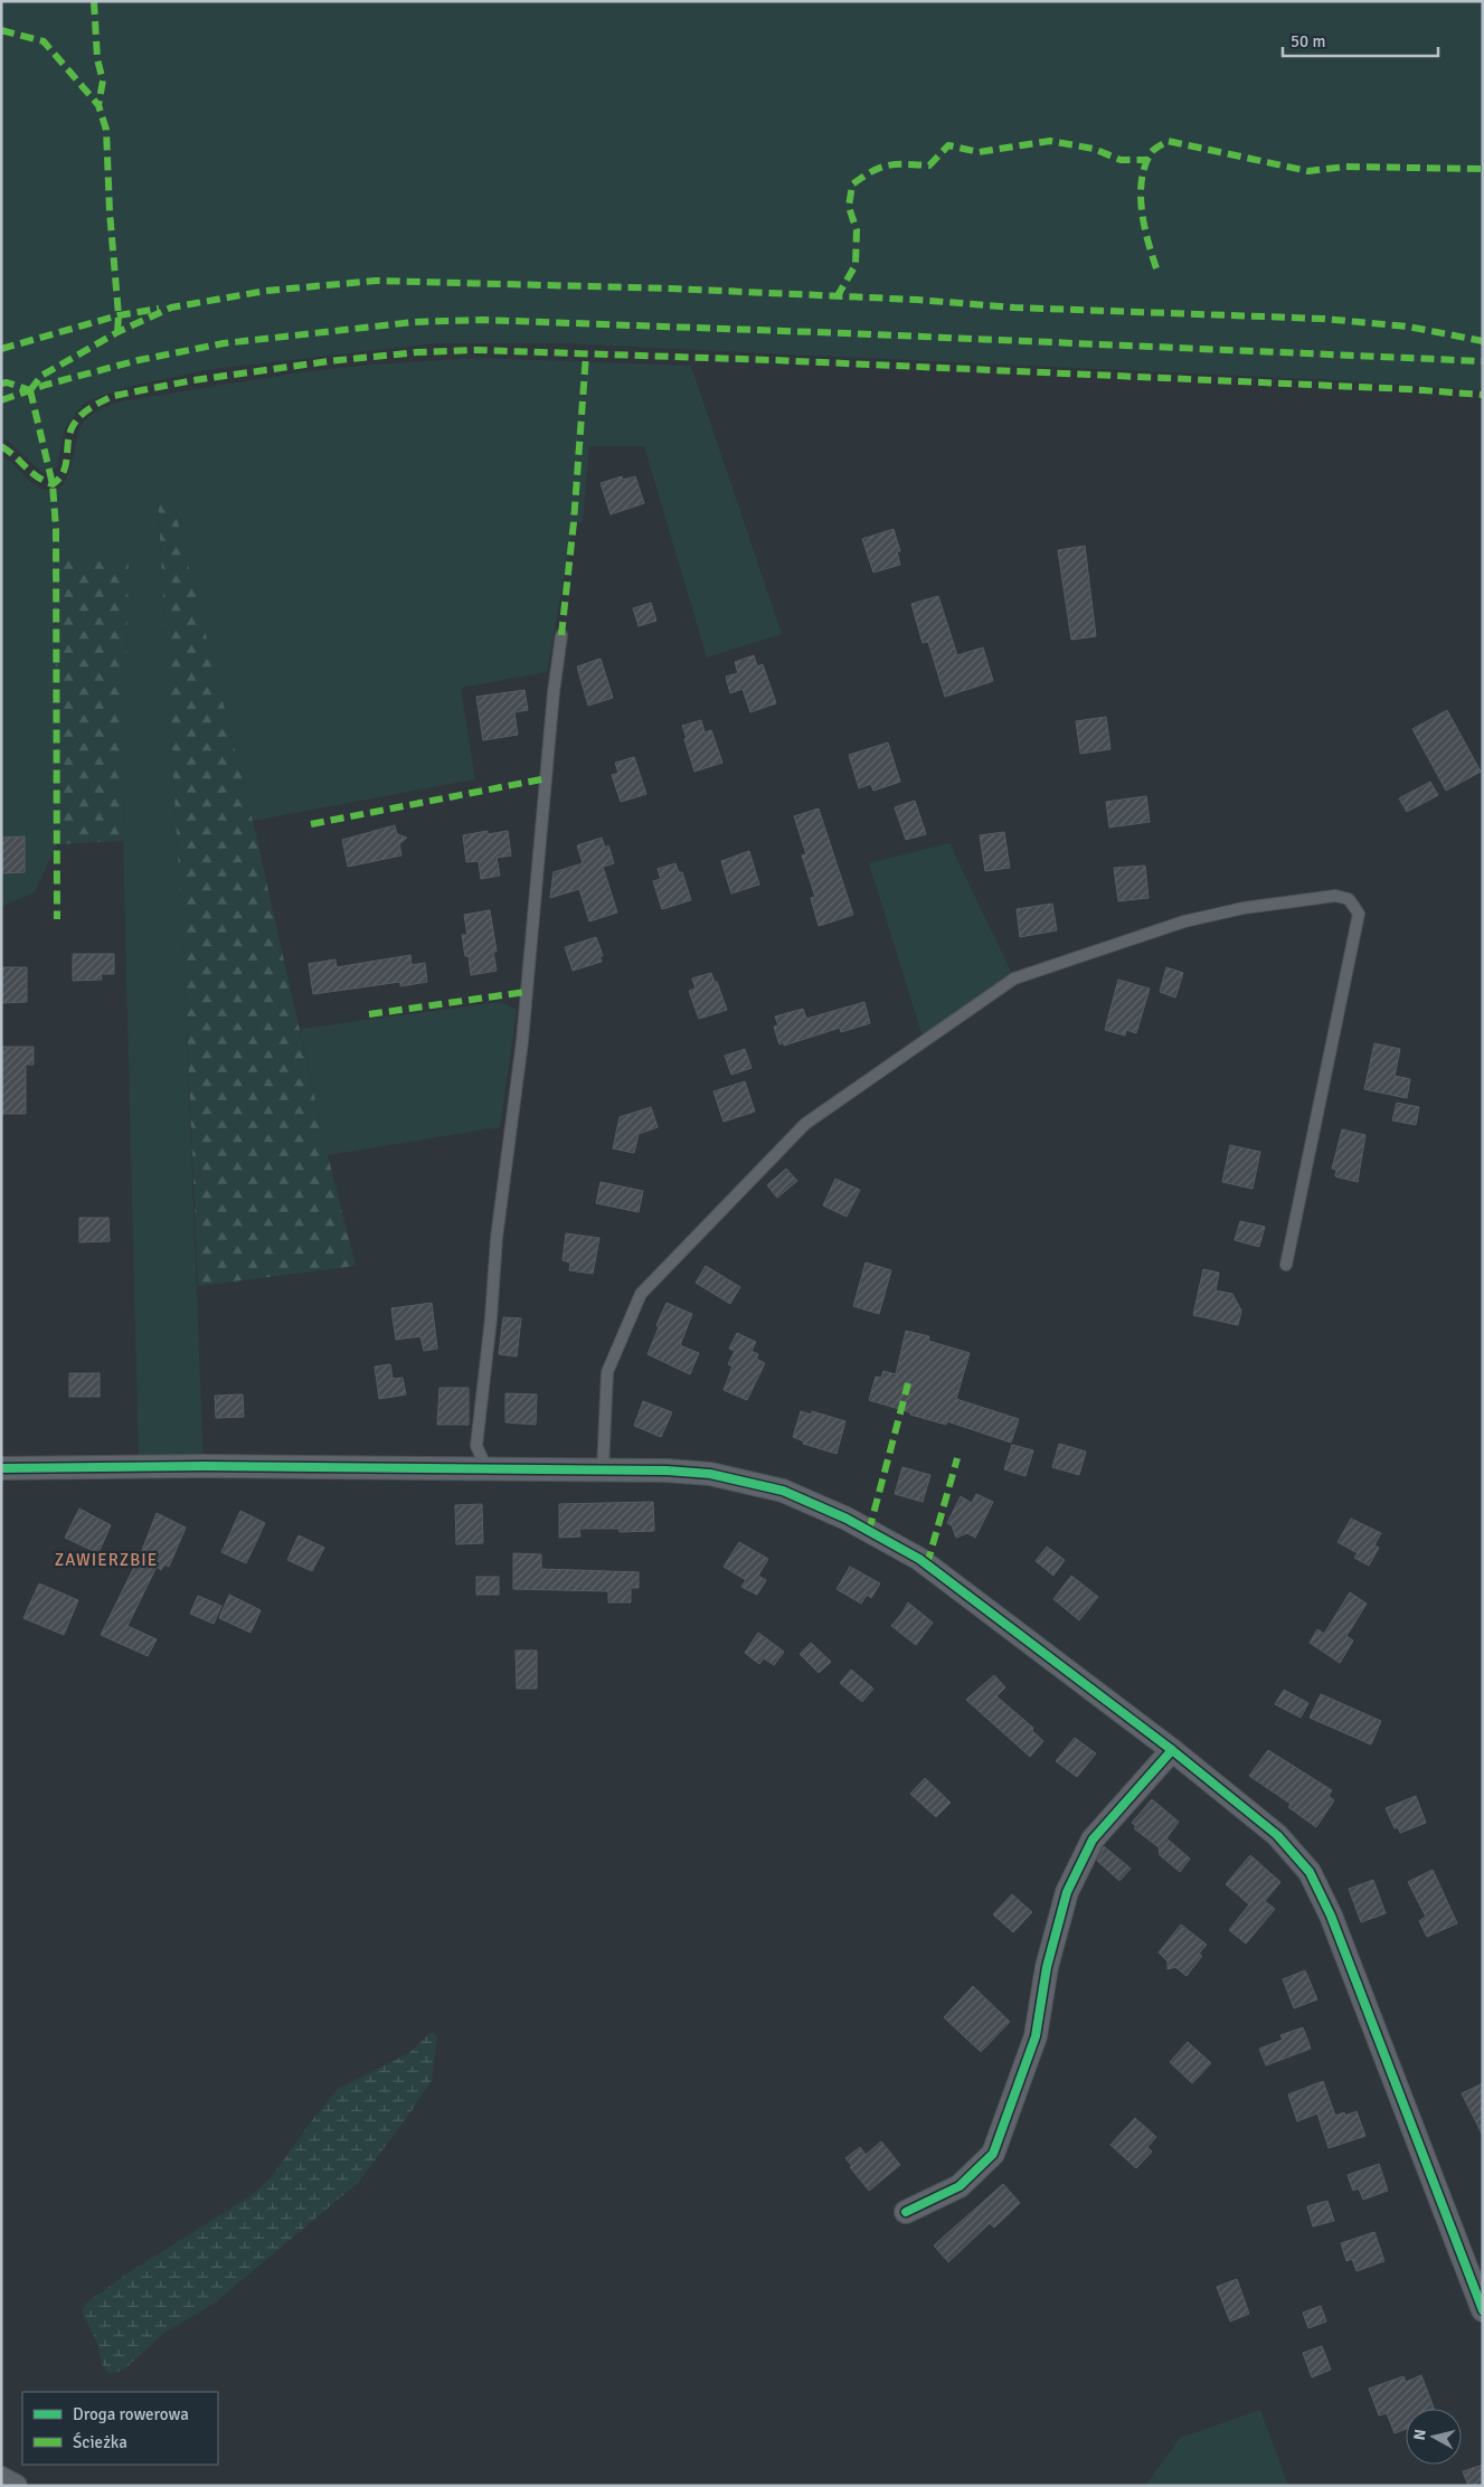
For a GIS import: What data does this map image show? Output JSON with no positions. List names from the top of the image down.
{
  "districts": ["ZAWIERZBIE"],
  "legend": ["Droga rowerowa", "Ścieżka"],
  "scale_bar": "50 m",
  "north": "left"
}
